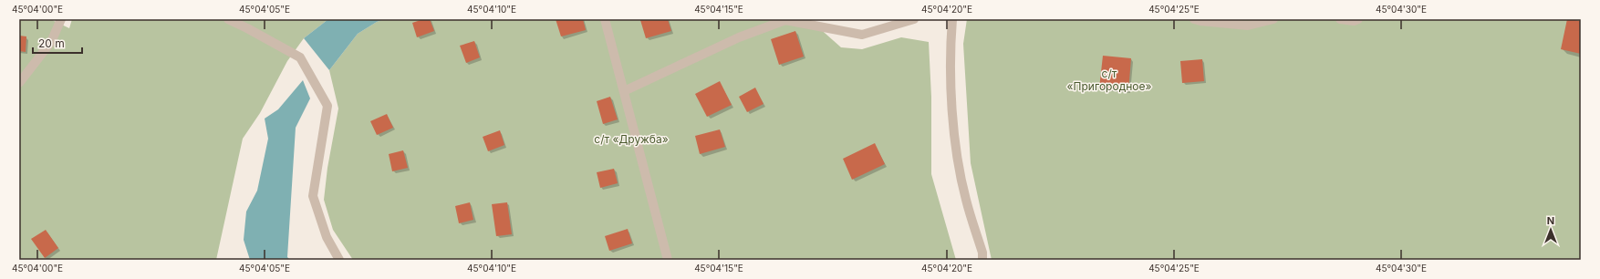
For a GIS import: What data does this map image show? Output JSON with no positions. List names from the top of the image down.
{
  "parks": ["с/т «Пригородное»", "с/т «Дружба»"],
  "scale_bar": "20 m",
  "north": "top",
  "coordinates": [
    "45°04'00\"E",
    "45°04'05\"E",
    "45°04'10\"E",
    "45°04'15\"E",
    "45°04'20\"E",
    "45°04'25\"E",
    "45°04'30\"E"
  ]
}
